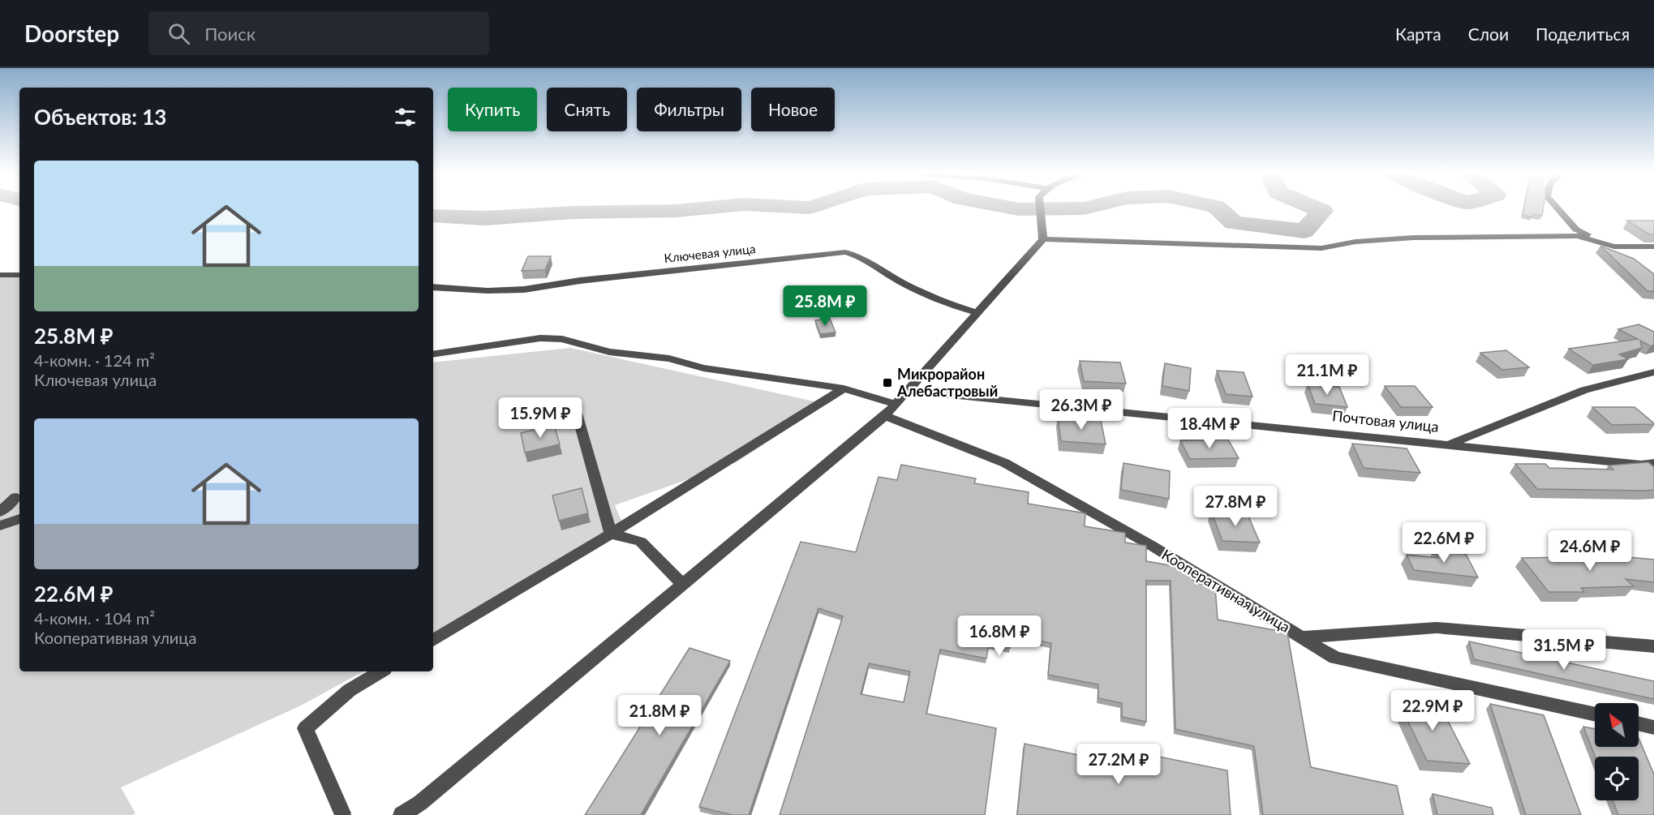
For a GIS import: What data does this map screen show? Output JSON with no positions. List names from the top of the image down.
{
  "streets": {
    "street": ["Ключевая улица", "Почтовая улица", "Кооперативная улица"]
  },
  "places": {
    "transit": ["Микрорайон Алебастровый"]
  },
  "north": "top left",
  "page": {
    "header": "Doorstep",
    "search": "Поиск",
    "nav": ["Карта", "Слои", "Поделиться"],
    "chip": [
      "Купить",
      "Снять",
      "Фильтры",
      "Новое"
    ],
    "heading": "Объектов: 13",
    "list": [
      {
        "name": "25.8M ₽",
        "note": "4-комн. · 124 m² · Ключевая улица"
      },
      {
        "name": "22.6M ₽",
        "note": "4-комн. · 104 m² · Кооперативная улица"
      }
    ],
    "price": [
      "25.8M ₽",
      "21.1M ₽",
      "26.3M ₽",
      "15.9M ₽",
      "18.4M ₽",
      "27.8M ₽",
      "22.6M ₽",
      "24.6M ₽",
      "16.8M ₽",
      "31.5M ₽",
      "22.9M ₽",
      "21.8M ₽",
      "27.2M ₽"
    ]
  }
}
